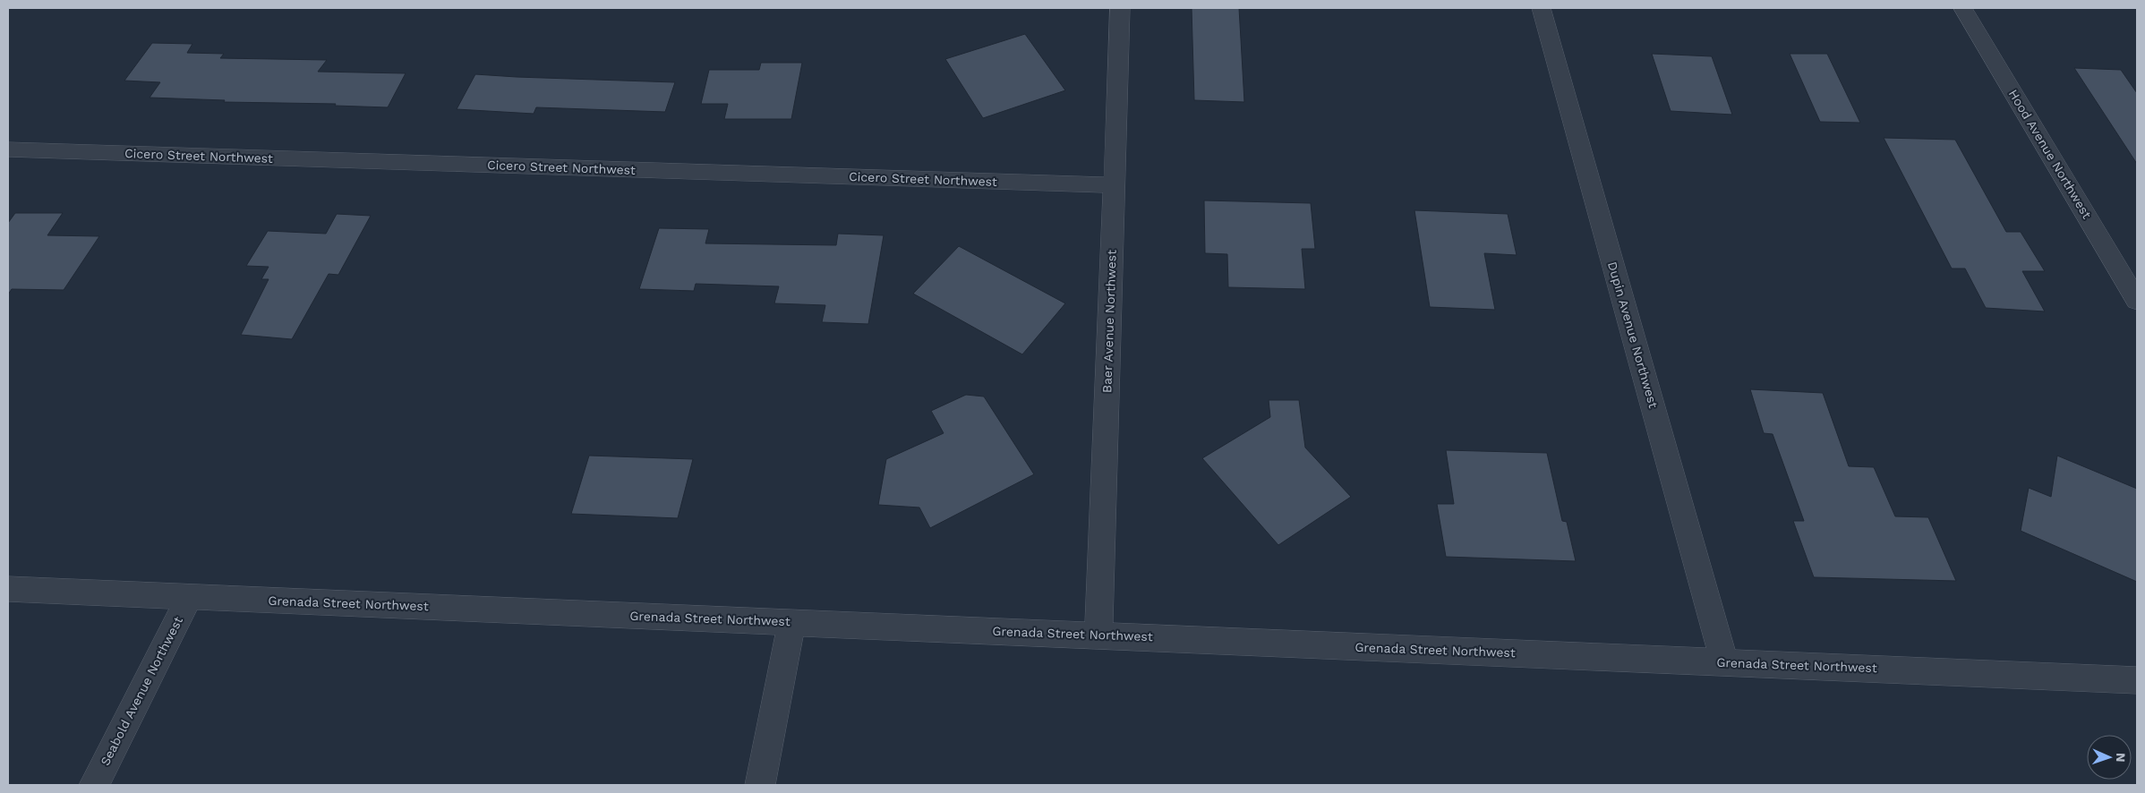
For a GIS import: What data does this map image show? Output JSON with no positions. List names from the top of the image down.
{
  "streets": {
    "street": [
      "Hood Avenue Northwest",
      "Cicero Street Northwest",
      "Baer Avenue Northwest",
      "Dupin Avenue Northwest",
      "Grenada Street Northwest",
      "Seabold Avenue Northwest"
    ]
  },
  "crossings": [
    ["Cicero Street Northwest", "Baer Avenue Northwest"],
    ["Baer Avenue Northwest", "Grenada Street Northwest"],
    ["Dupin Avenue Northwest", "Grenada Street Northwest"],
    ["Grenada Street Northwest", "Seabold Avenue Northwest"]
  ],
  "north": "right"
}
